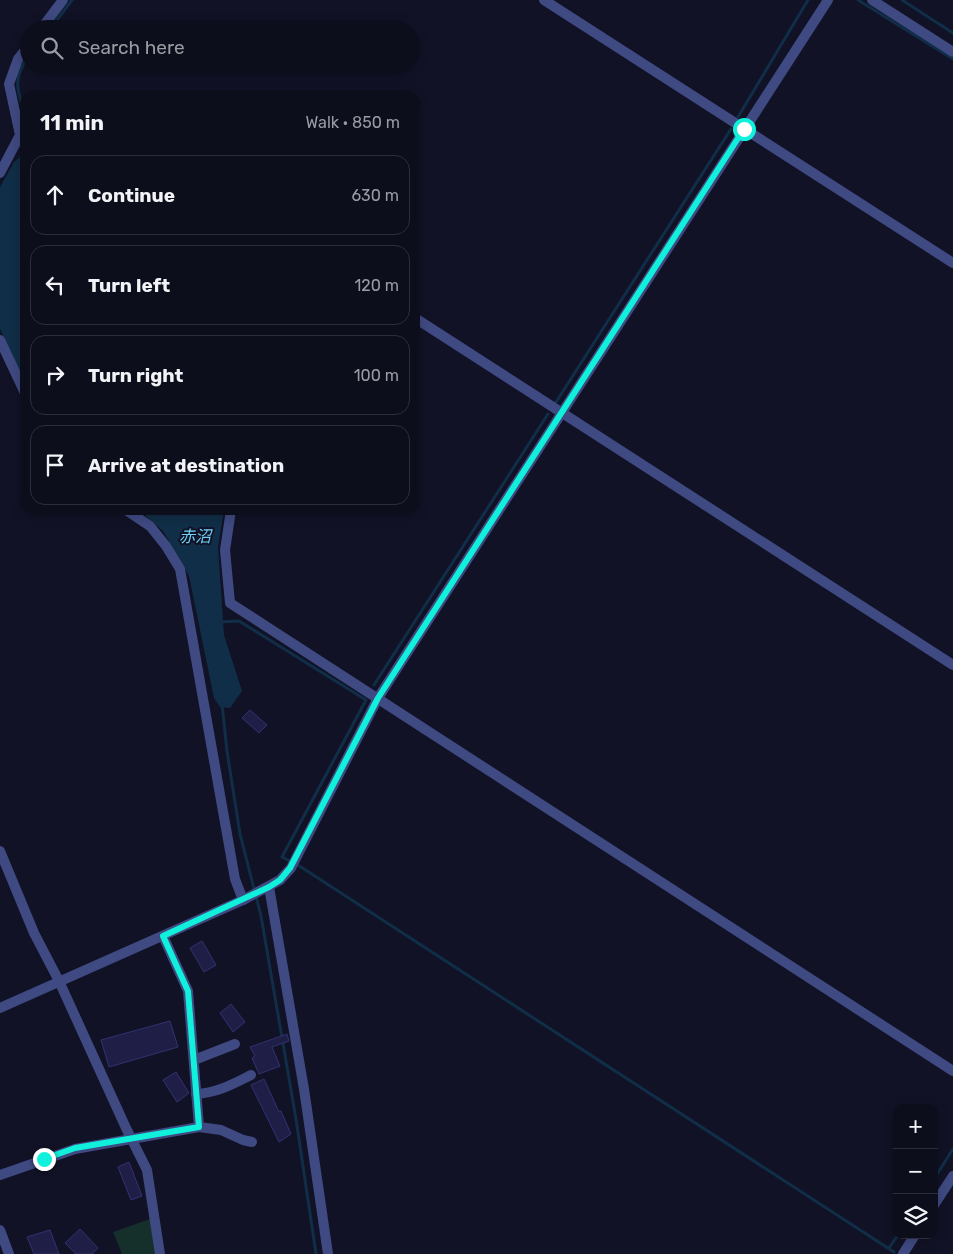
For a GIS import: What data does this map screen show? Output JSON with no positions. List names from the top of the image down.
{
  "water": ["赤沼"],
  "page": {
    "search": "Search here",
    "heading": ["11 min", "Walk · 850 m"],
    "list": [
      ["Continue", "630 m"],
      ["Turn left", "120 m"],
      ["Turn right", "100 m"],
      "Arrive at destination"
    ],
    "map_buttons": ["+", "−"]
  }
}
